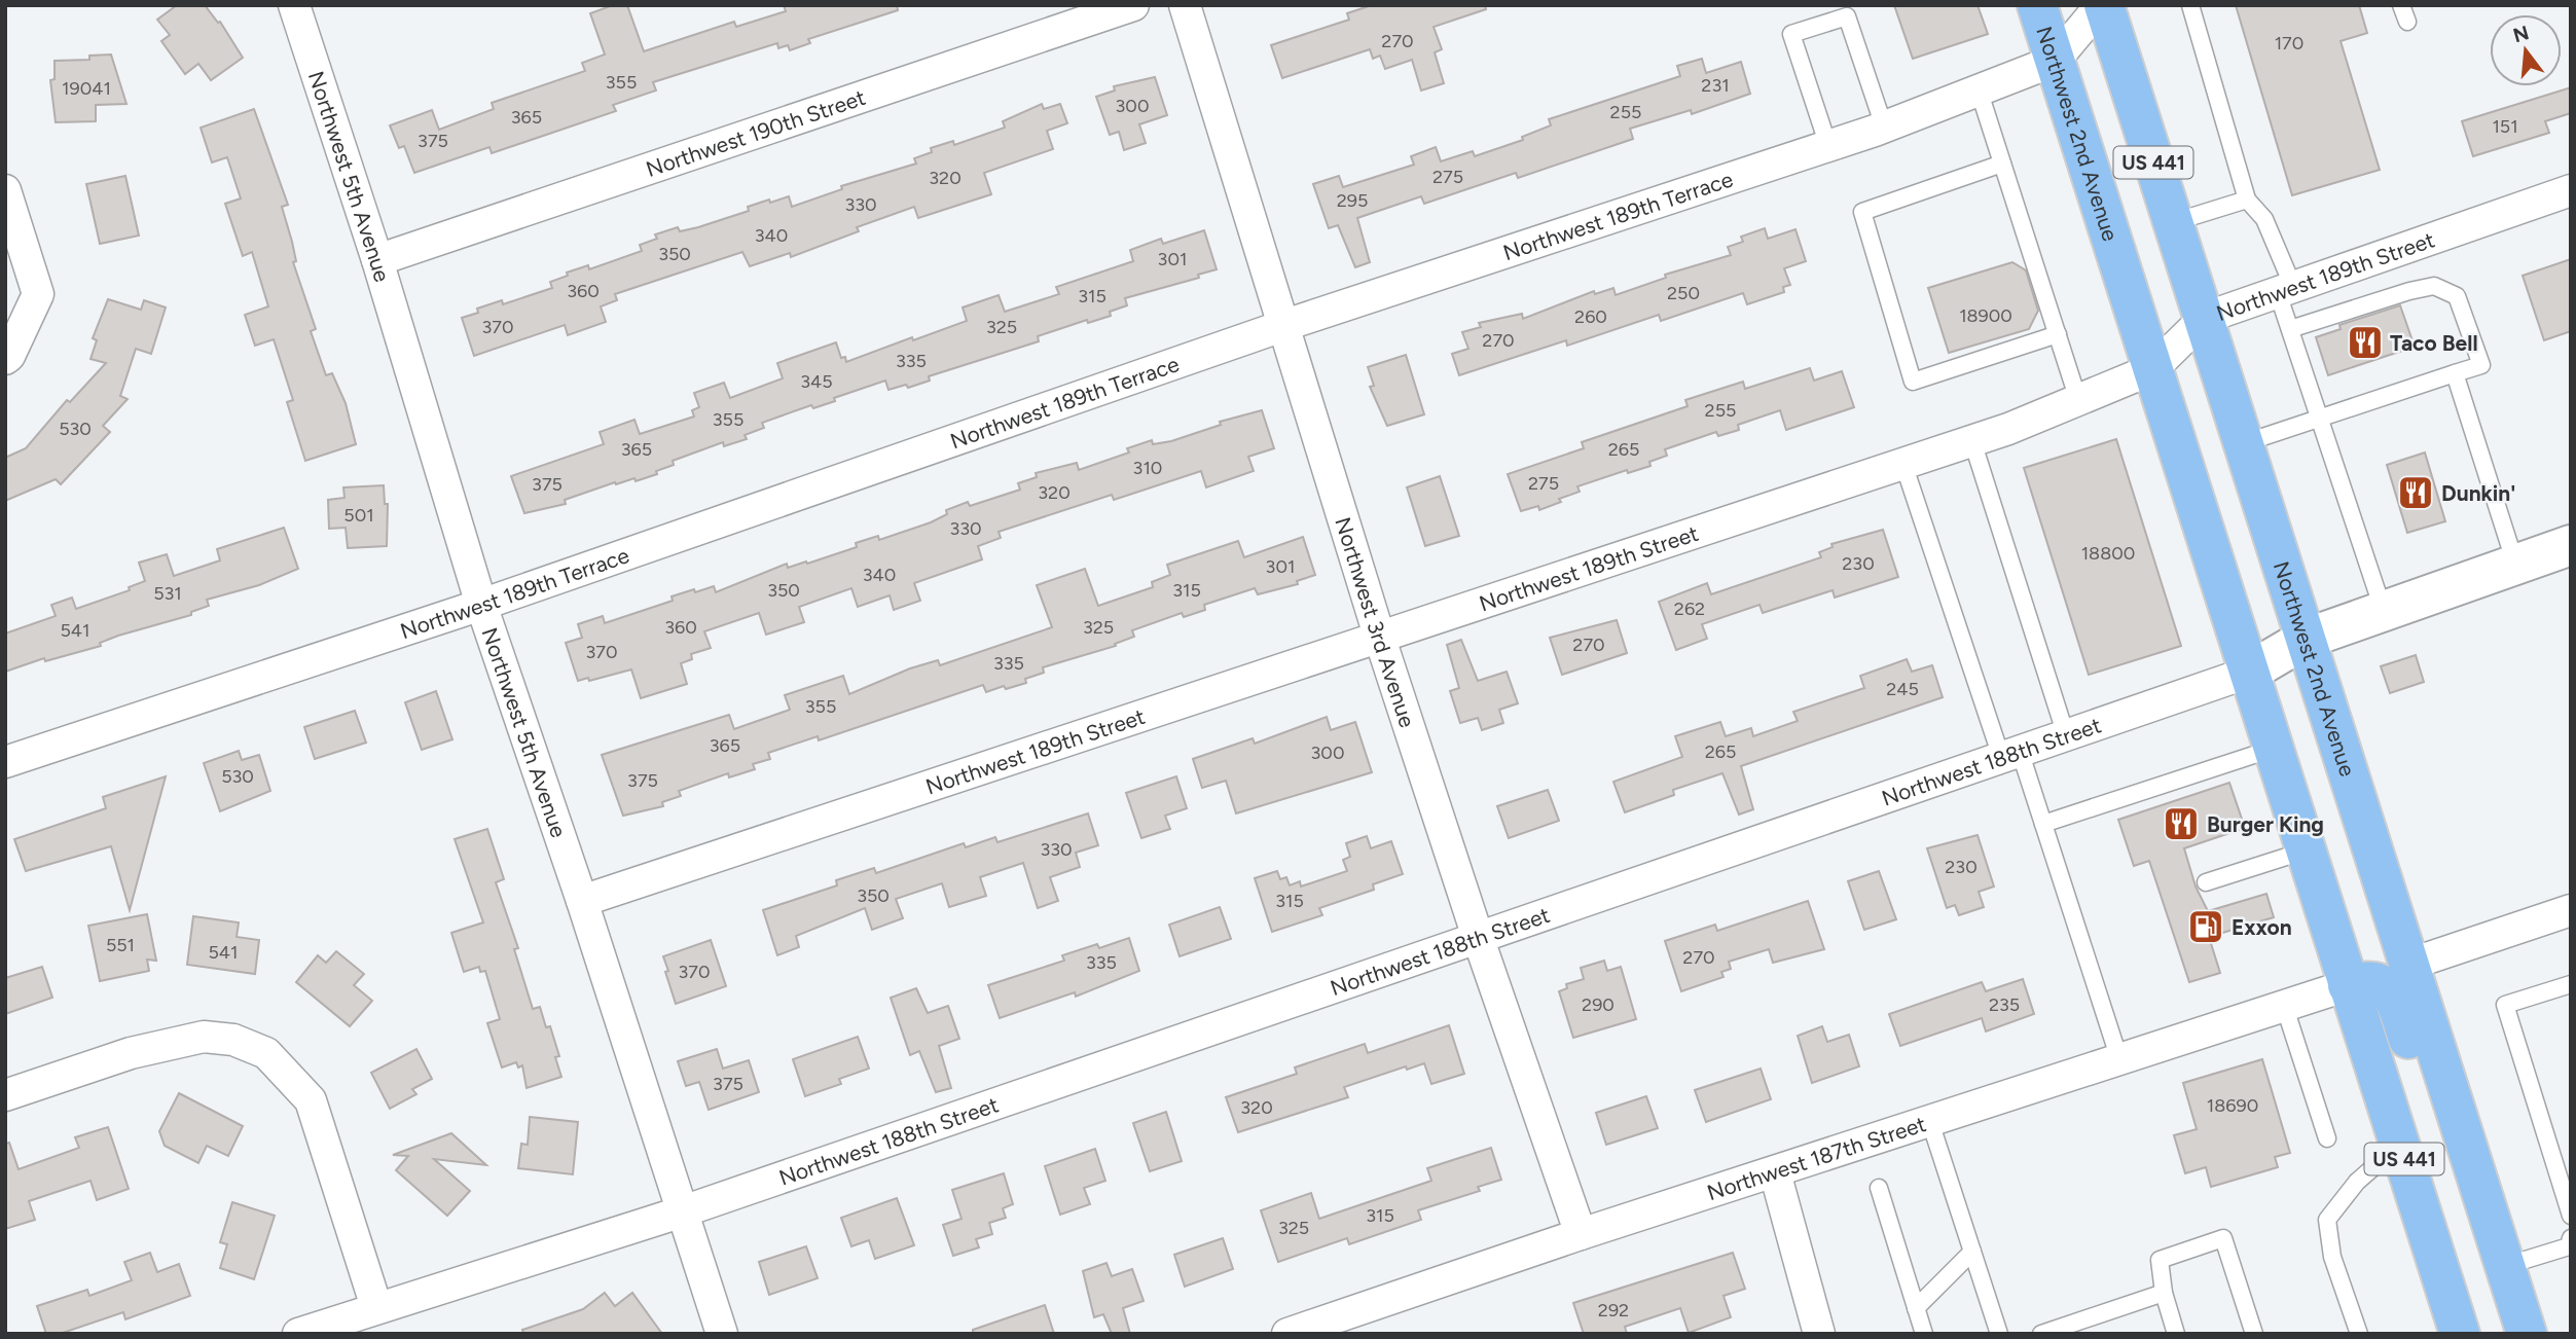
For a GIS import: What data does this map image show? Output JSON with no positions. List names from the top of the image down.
{
  "streets": {
    "main road": ["Northwest 2nd Avenue", "US 441"],
    "street": [
      "Northwest 190th Street",
      "Northwest 5th Avenue",
      "Northwest 189th Terrace",
      "Northwest 189th Street",
      "Northwest 3rd Avenue",
      "Northwest 188th Street",
      "Northwest 187th Street"
    ]
  },
  "crossings": [
    ["Northwest 190th Street", "Northwest 5th Avenue"],
    ["Northwest 2nd Avenue", "Northwest 189th Terrace"],
    ["Northwest 2nd Avenue", "Northwest 189th Street"],
    ["Northwest 2nd Avenue", "Northwest 188th Street"],
    ["Northwest 2nd Avenue", "Northwest 187th Street"],
    ["Northwest 5th Avenue", "Northwest 189th Terrace"],
    ["Northwest 5th Avenue", "Northwest 189th Street"],
    ["Northwest 5th Avenue", "Northwest 188th Street"],
    ["Northwest 189th Terrace", "Northwest 3rd Avenue"],
    ["Northwest 189th Street", "Northwest 3rd Avenue"],
    ["Northwest 3rd Avenue", "Northwest 188th Street"],
    ["Northwest 3rd Avenue", "Northwest 187th Street"]
  ],
  "places": {
    "restaurant": ["Taco Bell", "Dunkin'", "Burger King"],
    "fuel station": ["Exxon"]
  },
  "house_numbers": [
    "270",
    "170",
    "355",
    "231",
    "19041",
    "300",
    "255",
    "365",
    "151",
    "375",
    "275",
    "320",
    "295",
    "330",
    "340",
    "350",
    "301",
    "360",
    "250",
    "315",
    "18900",
    "260",
    "370",
    "325",
    "270",
    "335",
    "345",
    "255",
    "355",
    "530",
    "365",
    "265",
    "310",
    "275",
    "375",
    "320",
    "501",
    "330",
    "18800",
    "230",
    "301",
    "340",
    "350",
    "315",
    "531",
    "262",
    "360",
    "325",
    "541",
    "270",
    "370",
    "335",
    "245",
    "355",
    "365",
    "265",
    "300",
    "530",
    "375",
    "330",
    "230",
    "350",
    "315",
    "551",
    "541",
    "270",
    "335",
    "370",
    "290",
    "235",
    "375",
    "18690",
    "320",
    "315",
    "325",
    "292"
  ],
  "north": "top"
}
